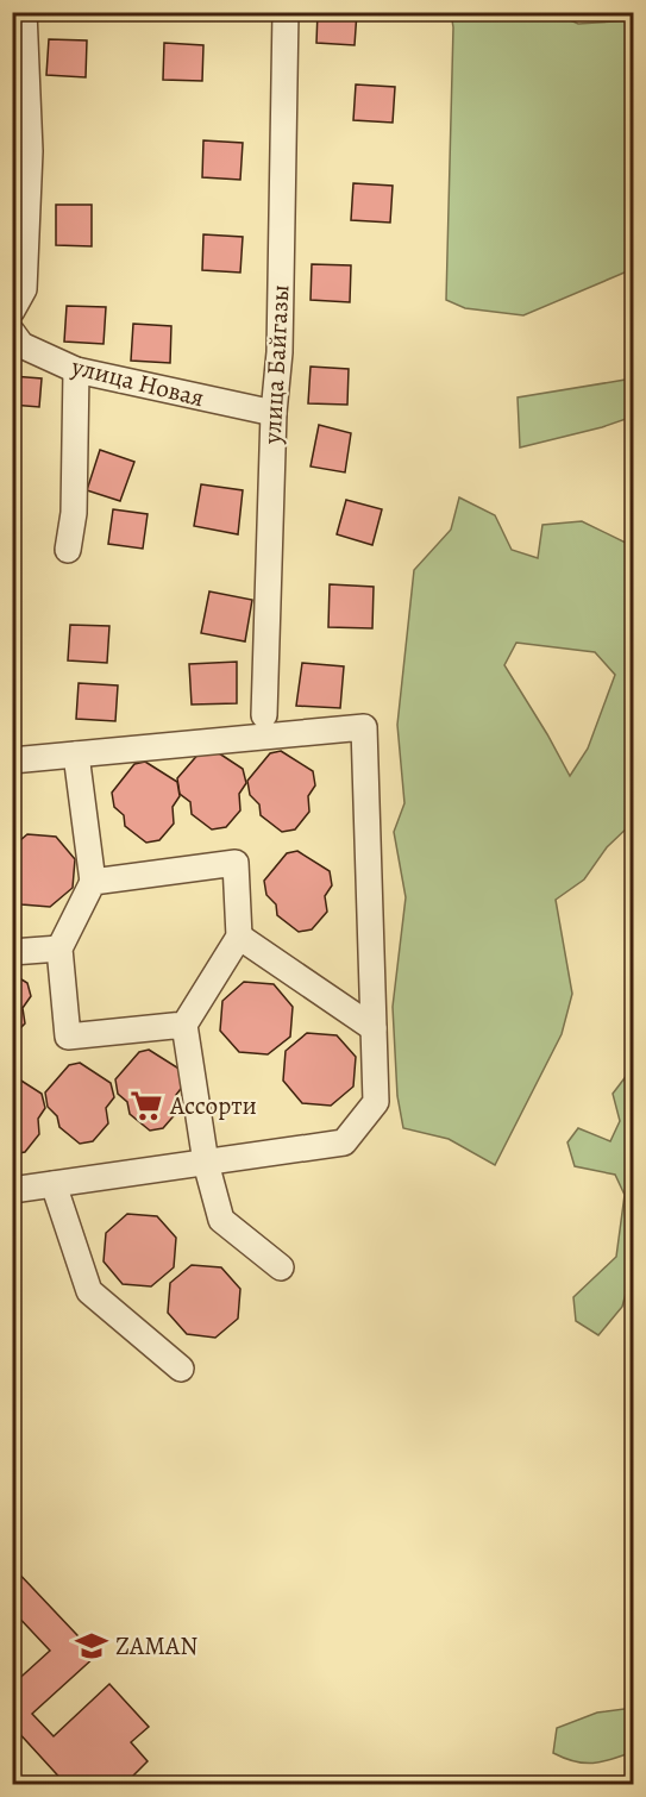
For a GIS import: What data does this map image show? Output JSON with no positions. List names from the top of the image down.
{
  "streets": {
    "street": ["улица Байгазы", "улица Новая"]
  },
  "crossings": [
    ["улица Байгазы", "улица Новая"]
  ],
  "places": {
    "supermarket": ["Ассорти"],
    "school or university": ["ZAMAN"]
  }
}
